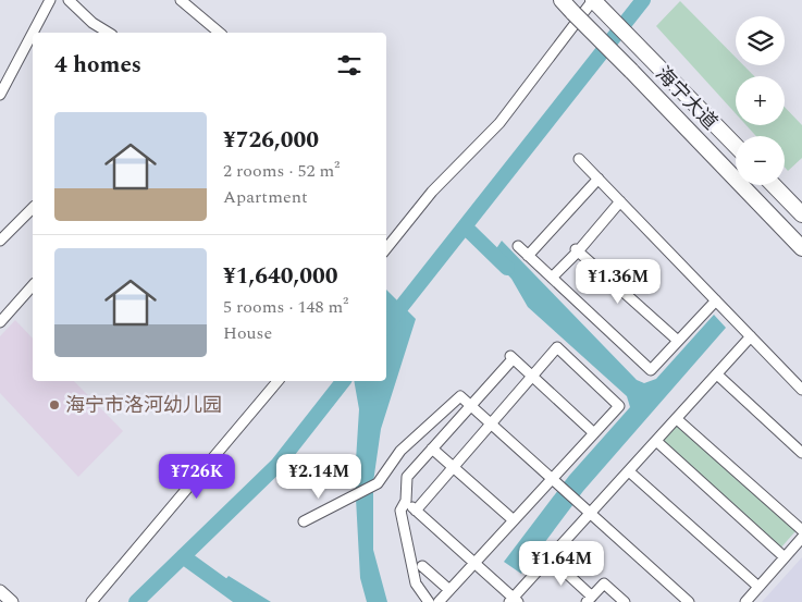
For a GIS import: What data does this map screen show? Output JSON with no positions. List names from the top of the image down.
{
  "streets": {
    "highway": ["海宁大道"]
  },
  "places": ["海宁市洛河幼儿园"],
  "page": {
    "map_buttons": ["+", "−"],
    "heading": "4 homes",
    "list": [
      {
        "name": "¥726,000",
        "note": "2 rooms · 52 m² · Apartment"
      },
      {
        "name": "¥1,640,000",
        "note": "5 rooms · 148 m² · House"
      }
    ],
    "price": [
      "¥1.36M",
      "¥726K",
      "¥2.14M",
      "¥1.64M"
    ]
  }
}
